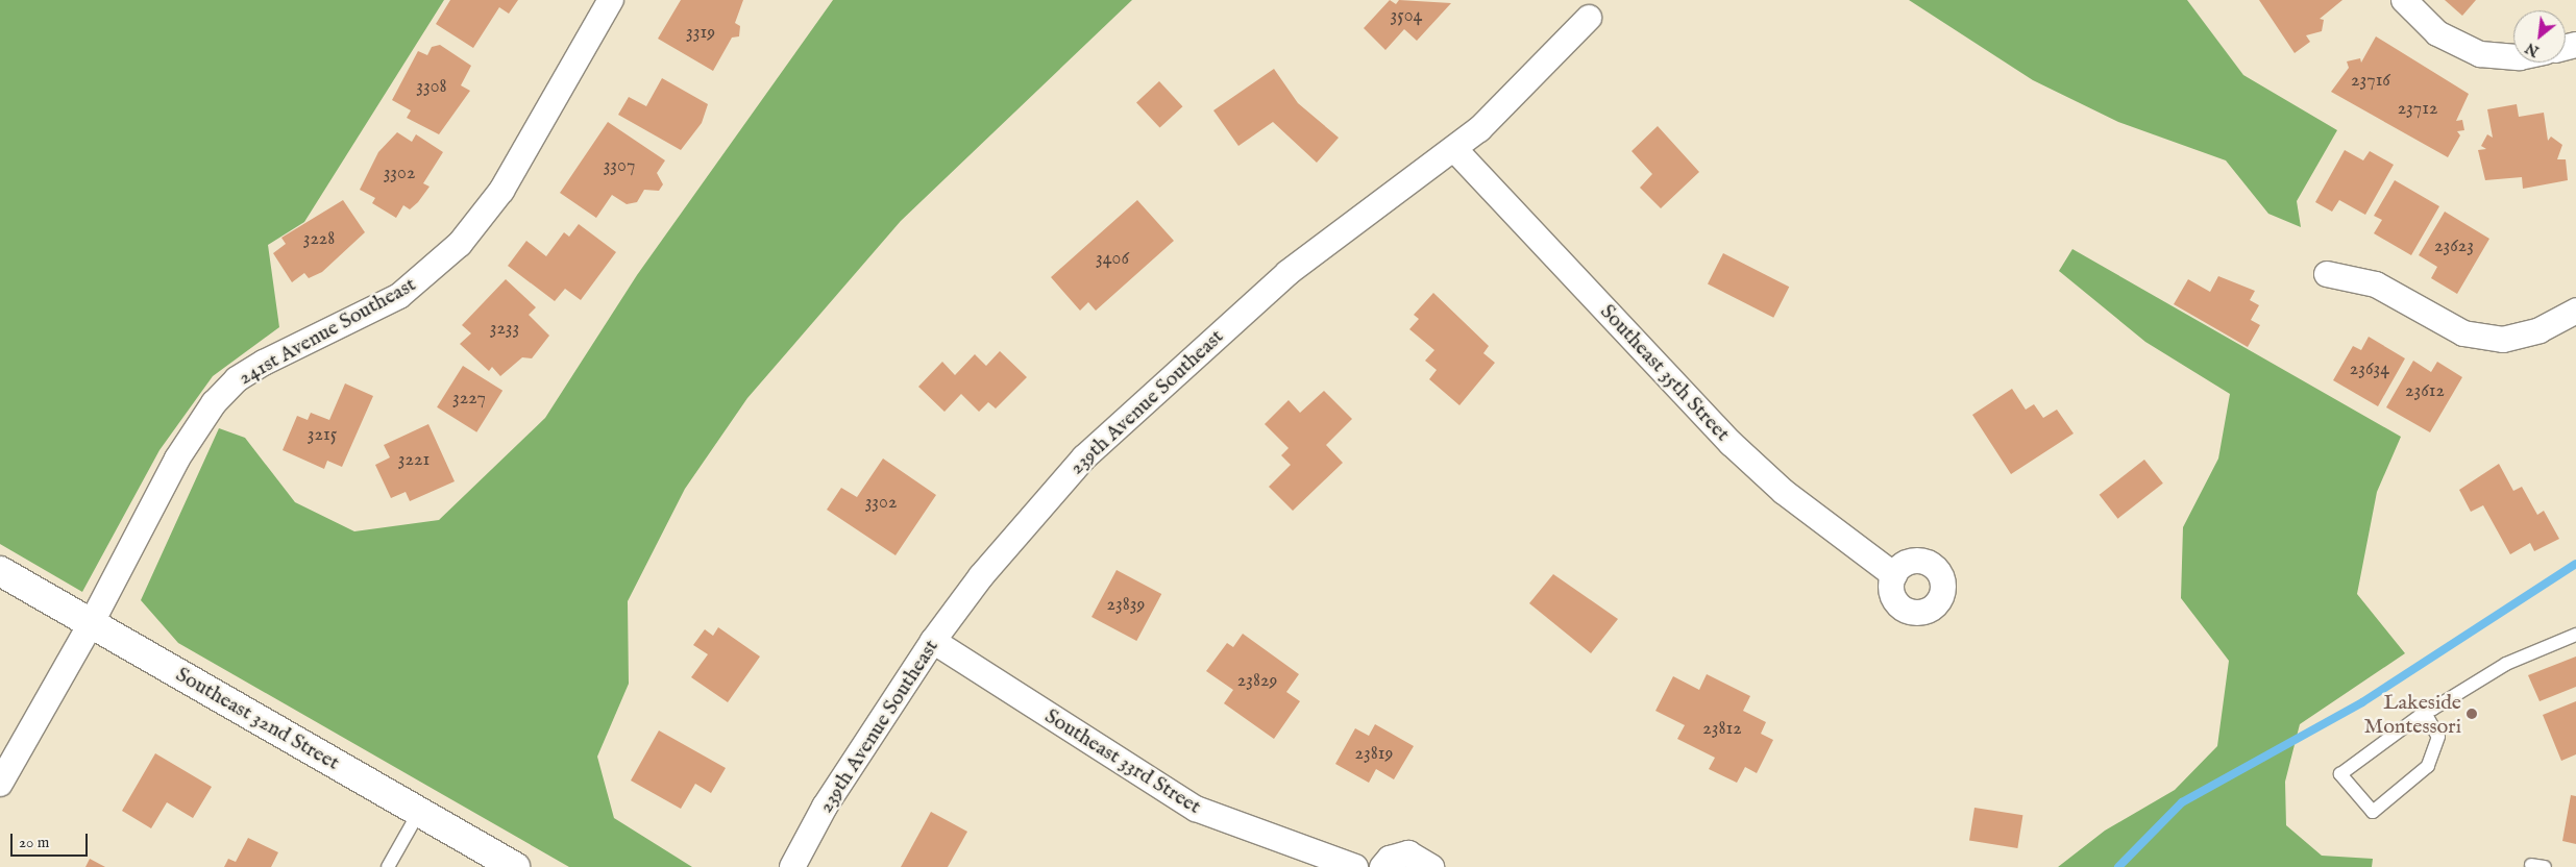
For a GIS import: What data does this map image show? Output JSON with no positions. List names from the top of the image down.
{
  "streets": {
    "street": [
      "241st Avenue Southeast",
      "Southeast 35th Street",
      "239th Avenue Southeast",
      "Southeast 32nd Street",
      "Southeast 33rd Street"
    ]
  },
  "crossings": [
    ["241st Avenue Southeast", "Southeast 32nd Street"],
    ["Southeast 35th Street", "239th Avenue Southeast"],
    ["239th Avenue Southeast", "Southeast 33rd Street"]
  ],
  "places": ["Lakeside Montessori"],
  "house_numbers": [
    "3504",
    "3319",
    "23716",
    "3308",
    "23712",
    "3307",
    "3302",
    "3228",
    "23623",
    "3406",
    "3233",
    "23634",
    "23612",
    "3227",
    "3215",
    "3221",
    "3302",
    "23839",
    "23829",
    "23812",
    "23819"
  ],
  "scale_bar": "20 m",
  "north": "bottom left"
}
